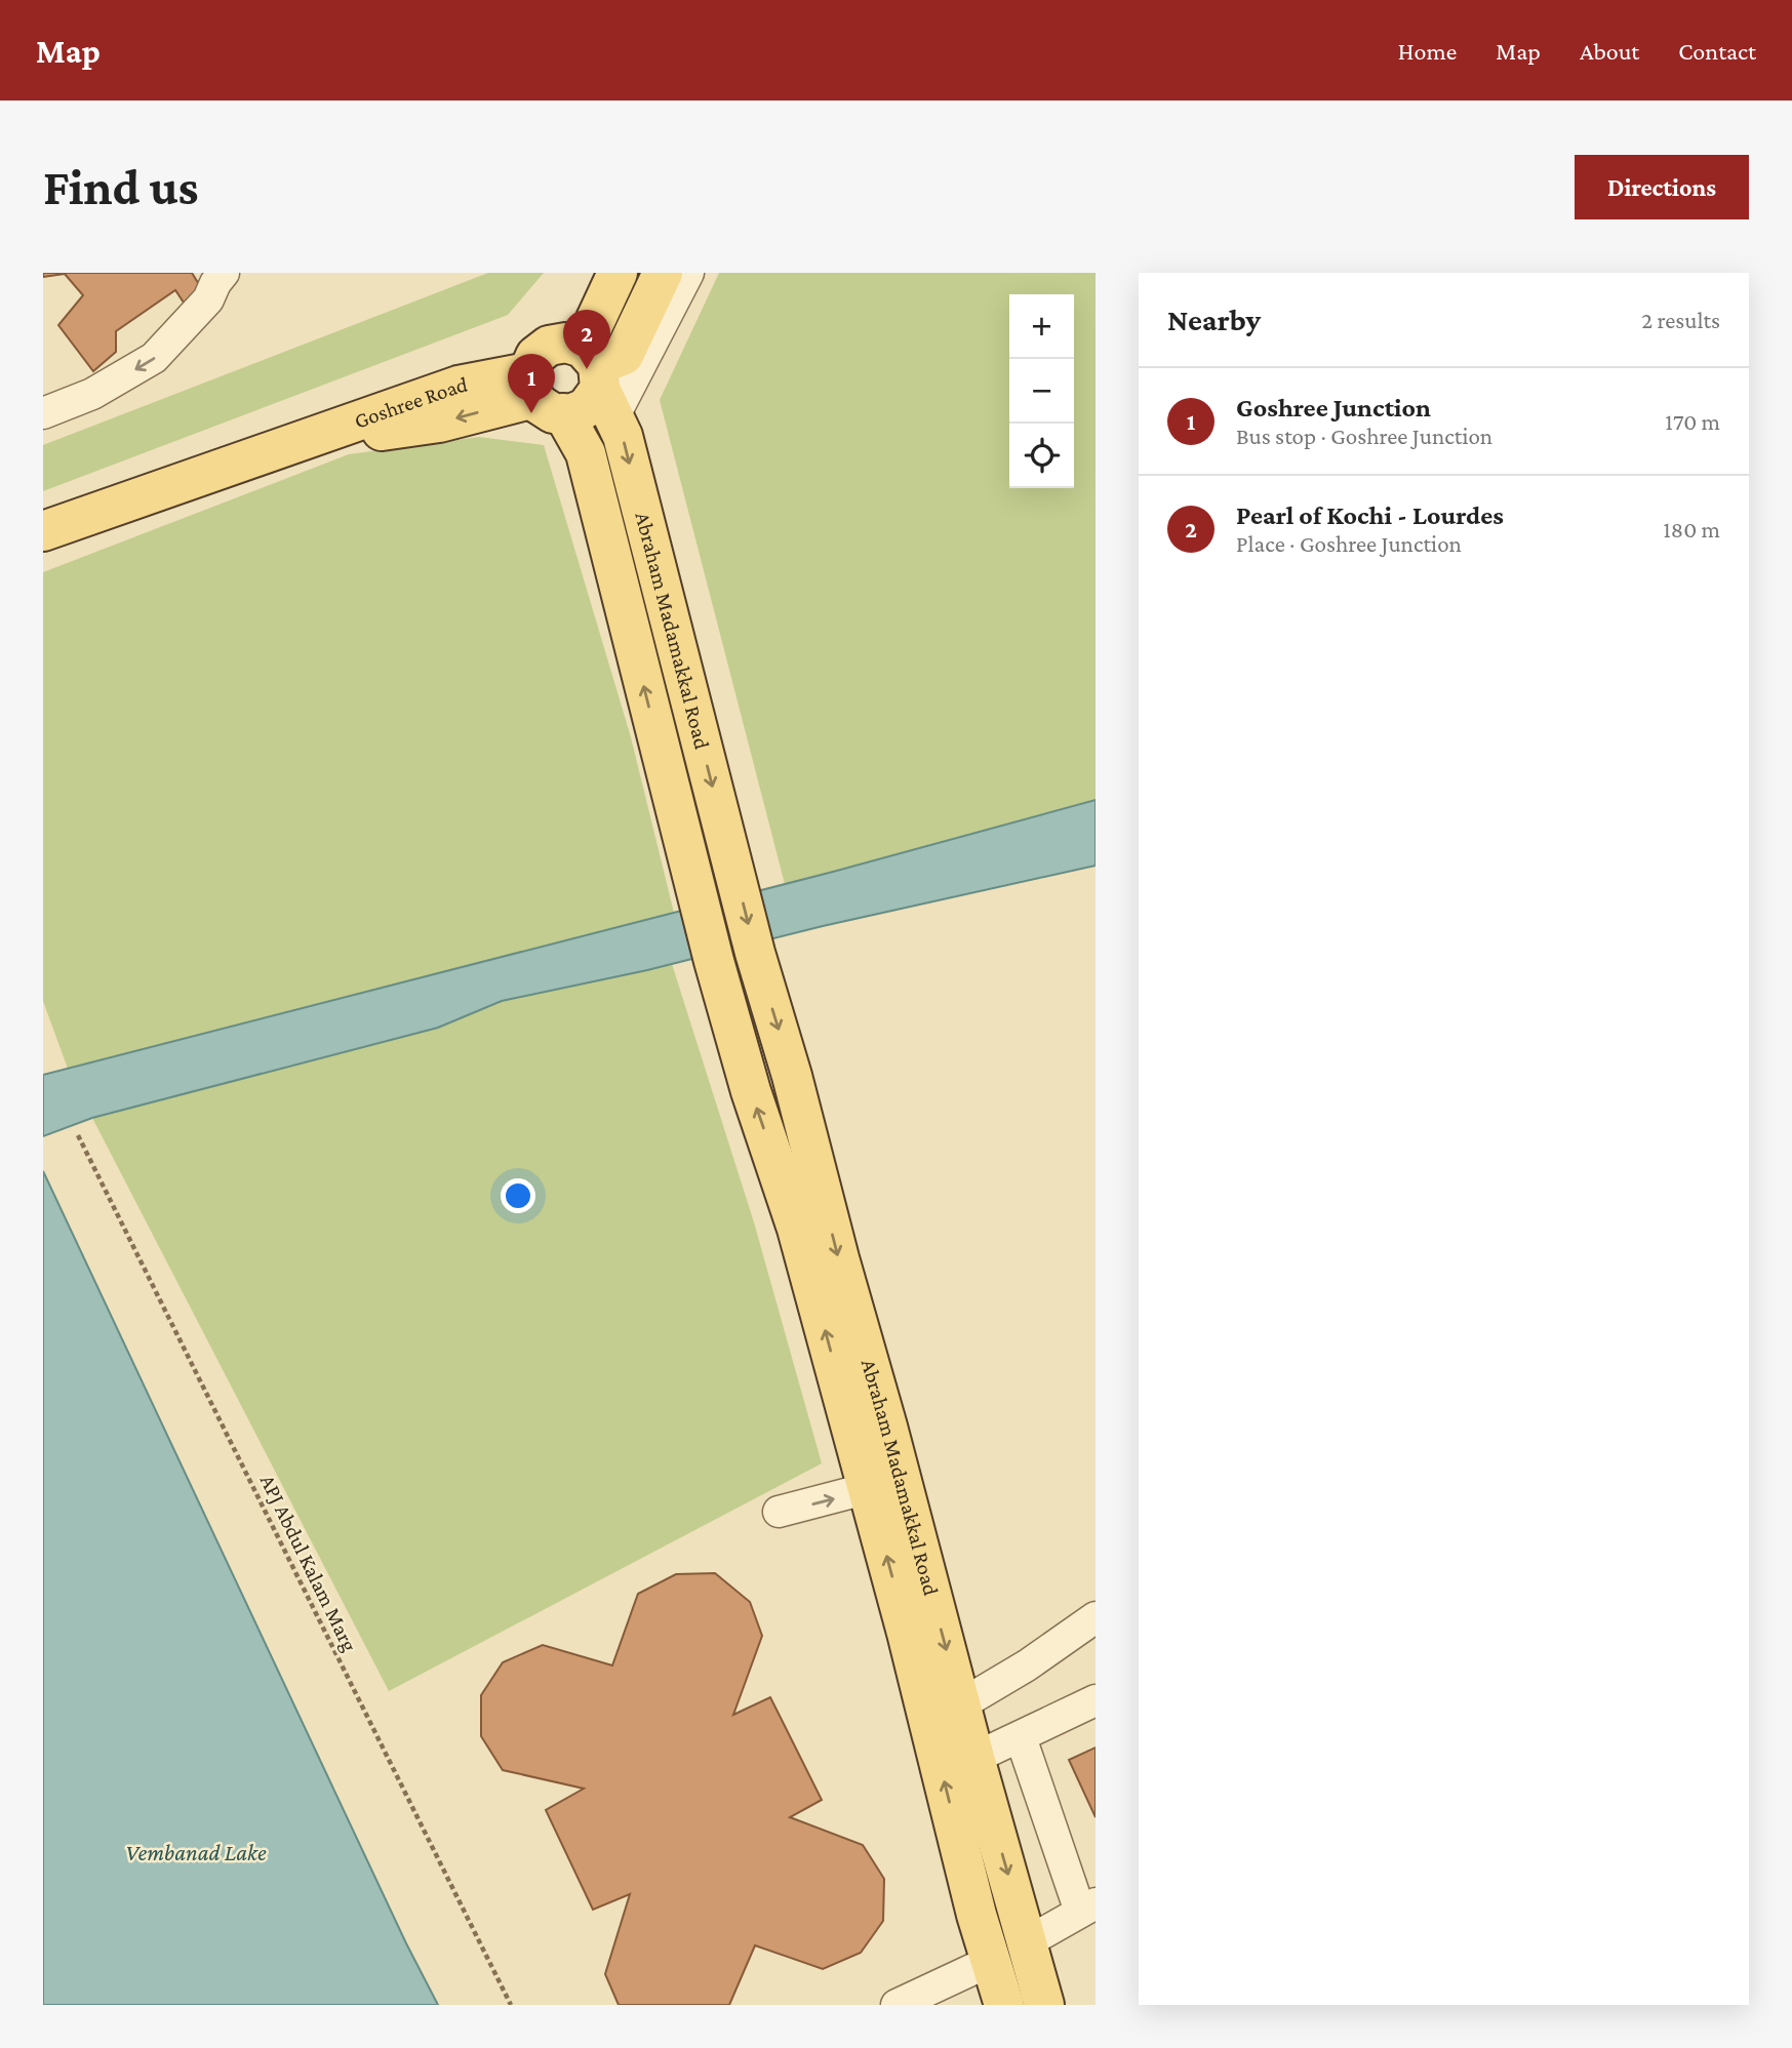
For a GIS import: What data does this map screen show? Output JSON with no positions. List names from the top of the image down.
{
  "streets": {
    "main road": ["Goshree Road", "Abraham Madamakkal Road"],
    "path": ["APJ Abdul Kalam Marg"]
  },
  "crossings": [
    ["Goshree Road", "Abraham Madamakkal Road"]
  ],
  "water": ["Vembanad Lake"],
  "page": {
    "header": "Map",
    "nav": [
      "Home",
      "Map",
      "About",
      "Contact"
    ],
    "buttons": "Directions",
    "title": "Find us",
    "heading": ["Nearby", "2 results"],
    "map_buttons": ["+", "−"],
    "pins": ["2", "1"],
    "list": [
      {
        "mark": "1",
        "name": "Goshree Junction",
        "note": "Bus stop · Goshree Junction",
        "value": "170 m"
      },
      {
        "mark": "2",
        "name": "Pearl of Kochi - Lourdes",
        "note": "Place · Goshree Junction",
        "value": "180 m"
      }
    ]
  }
}
